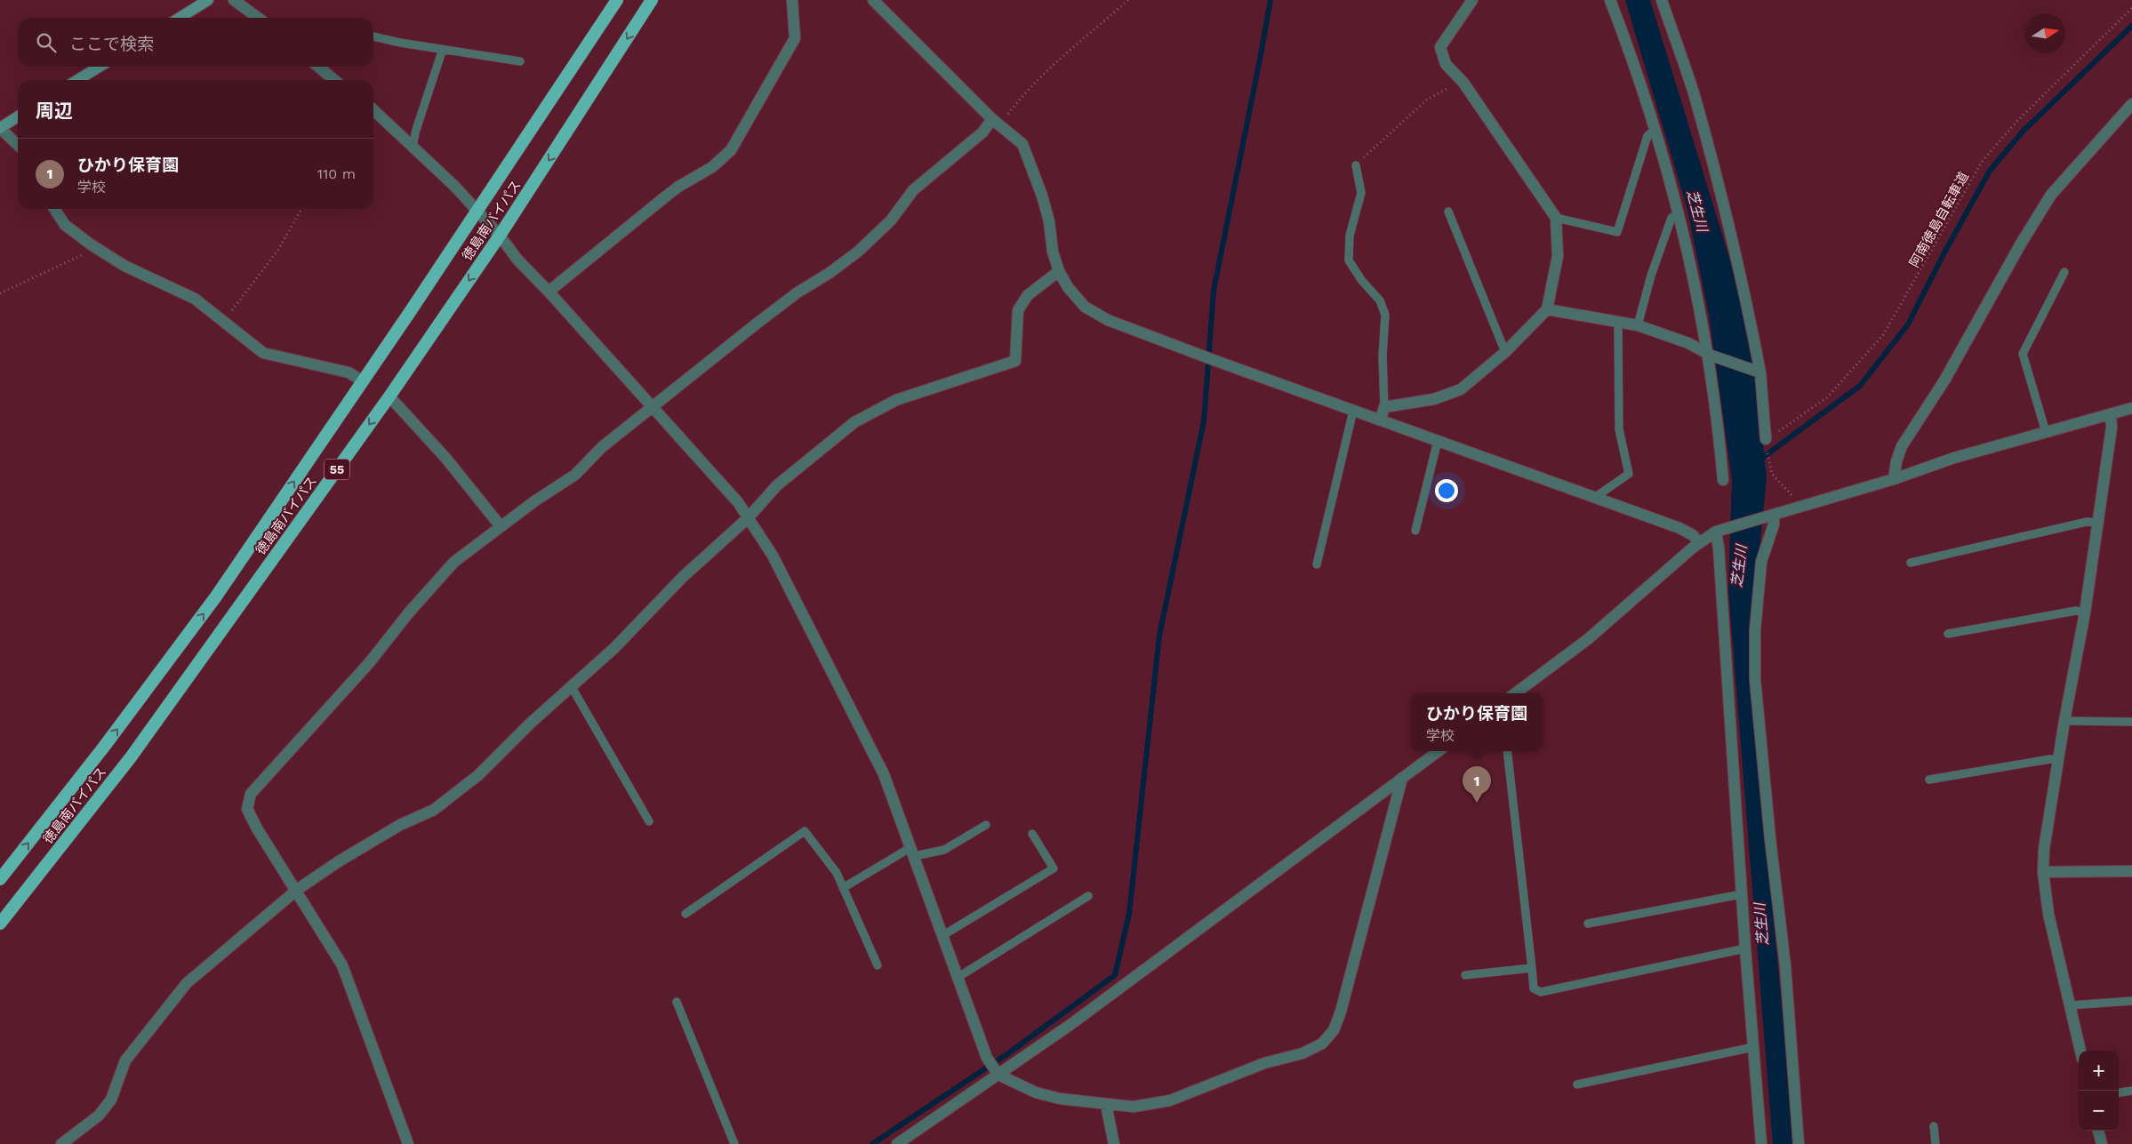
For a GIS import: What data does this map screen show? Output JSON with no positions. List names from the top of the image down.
{
  "streets": {
    "highway": ["徳島南バイパス", "55"],
    "path": ["阿南徳島自転車道"]
  },
  "water": ["芝生川"],
  "north": "right",
  "page": {
    "search": "ここで検索",
    "heading": "周辺",
    "list": [
      {
        "mark": "1",
        "name": "ひかり保育園",
        "note": "学校",
        "value": "110 m"
      }
    ],
    "popup": ["ひかり保育園", "学校"],
    "pins": "1",
    "map_buttons": ["+", "−"]
  }
}
